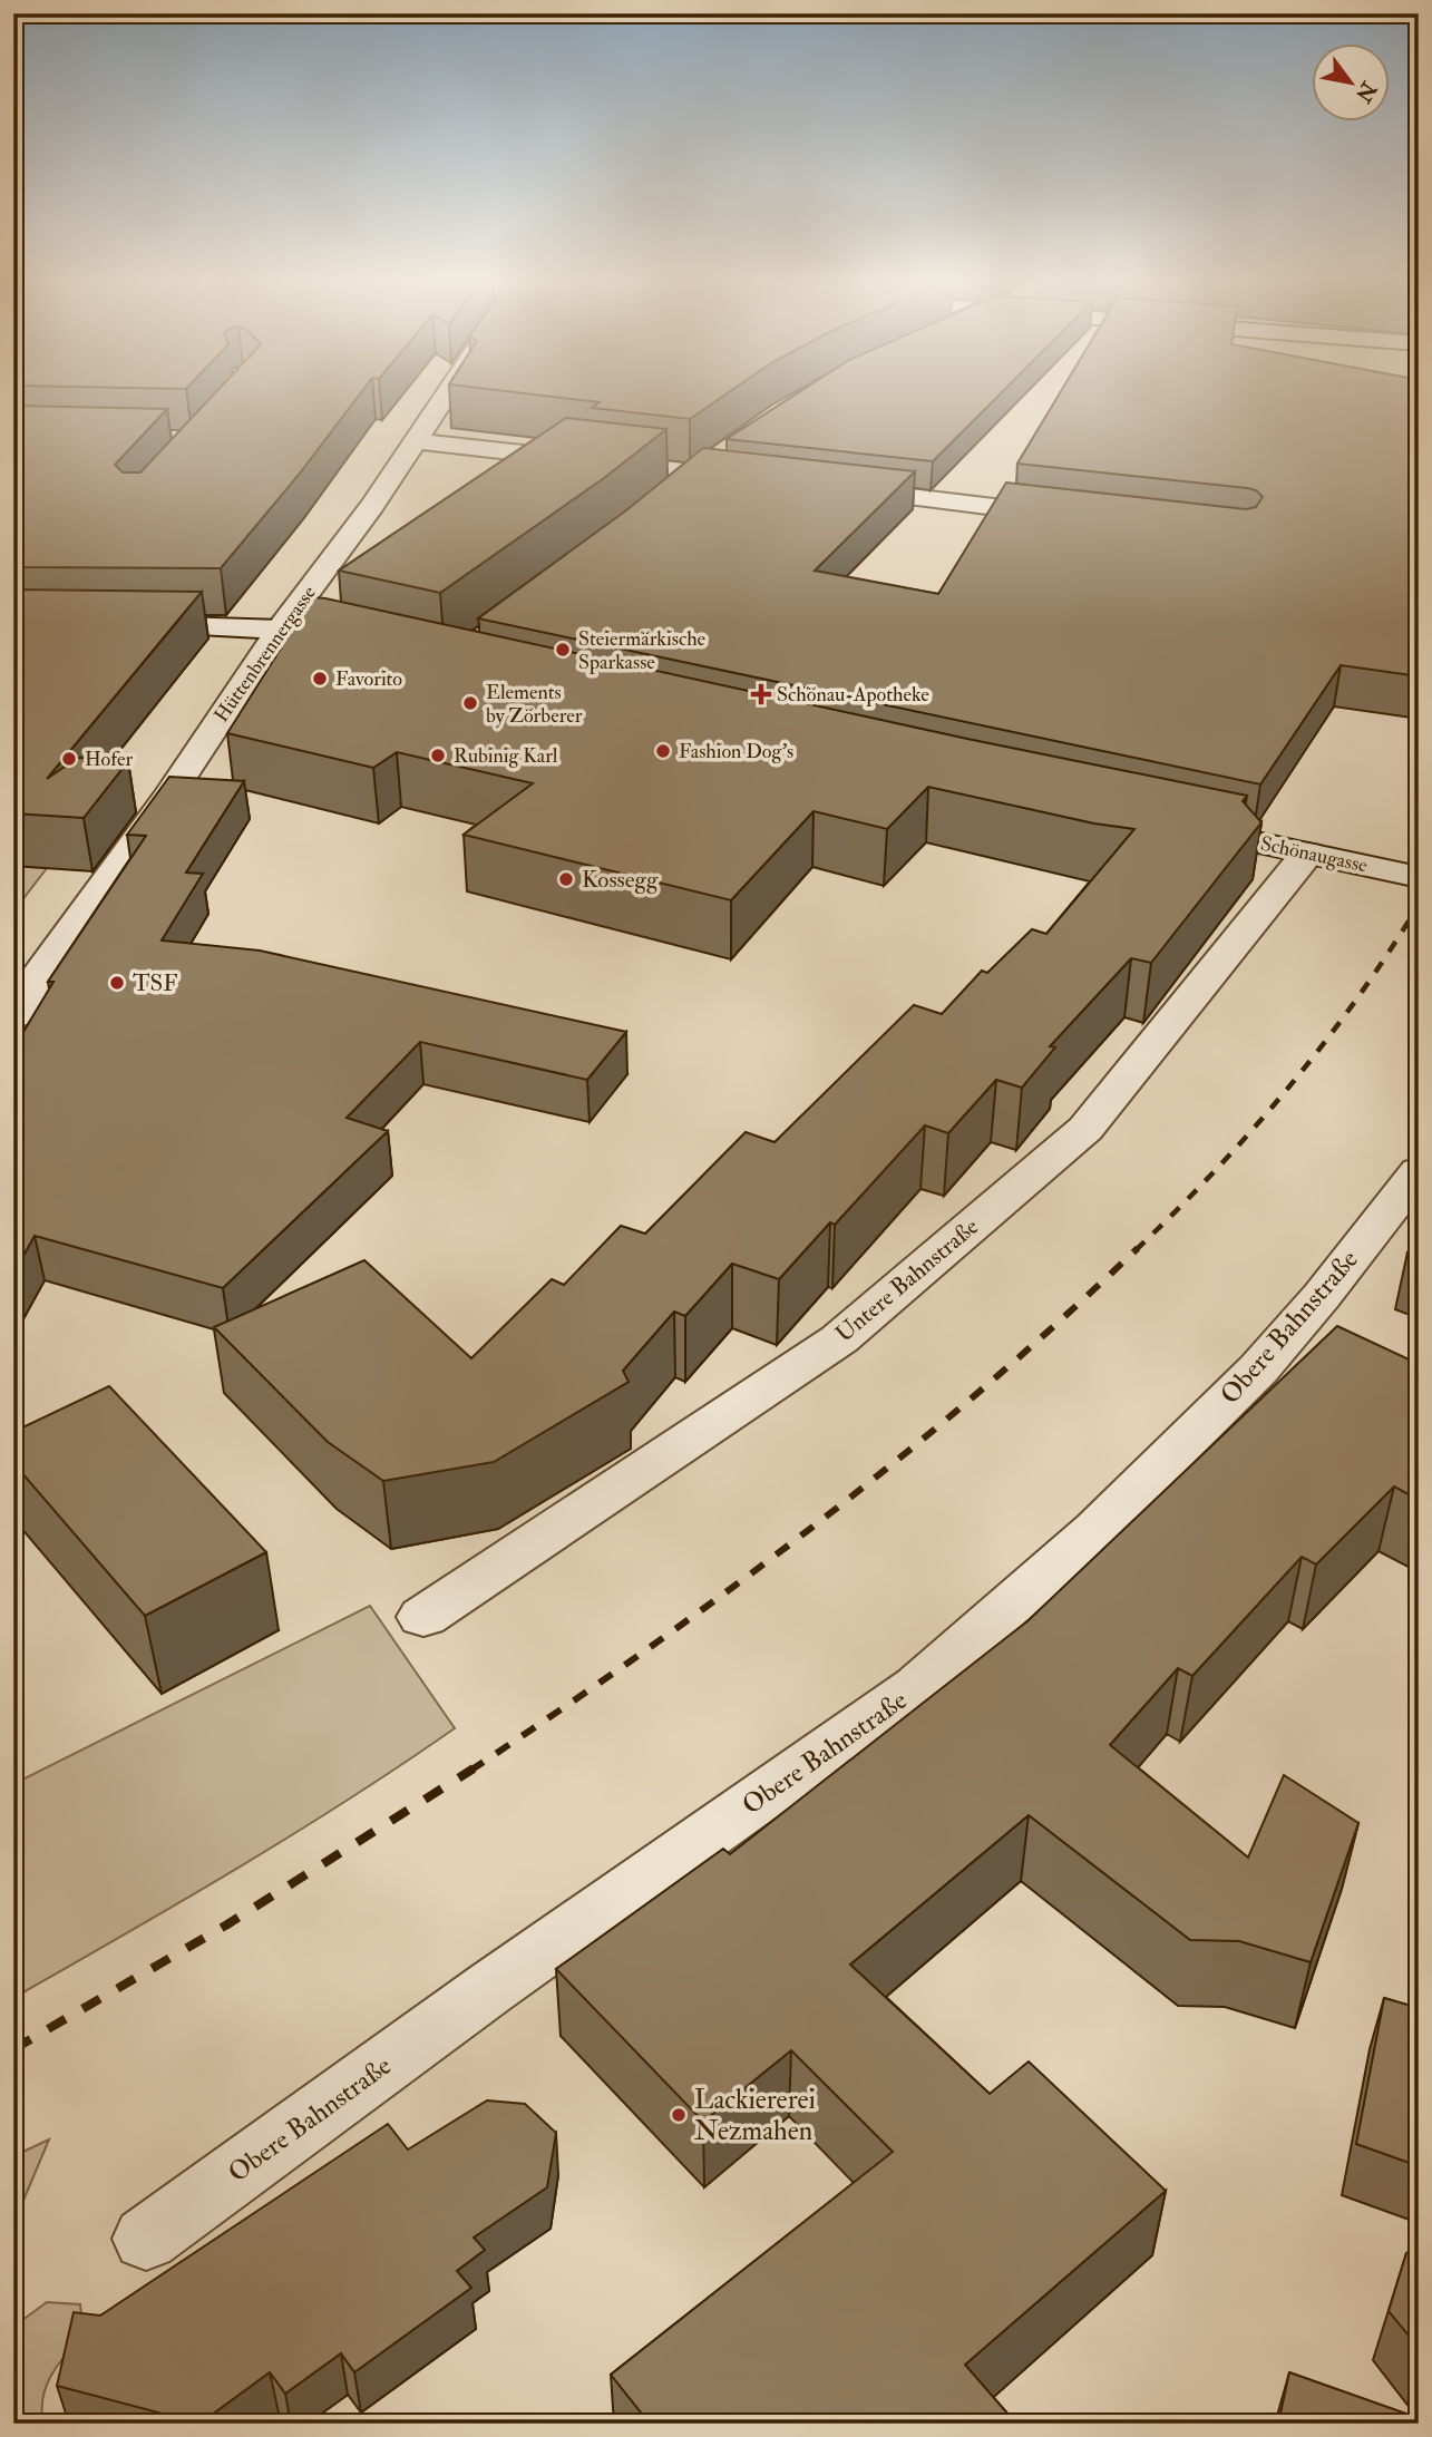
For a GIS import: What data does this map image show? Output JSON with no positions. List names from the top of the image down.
{
  "streets": {
    "street": [
      "Hüttenbrennergasse",
      "Schönaugasse",
      "Untere Bahnstraße",
      "Obere Bahnstraße"
    ]
  },
  "crossings": [
    ["Schönaugasse", "Untere Bahnstraße"]
  ],
  "places": {
    "other": [
      "Steiermärkische Sparkasse",
      "Favorito",
      "Elements by Zörberer",
      "Fashion Dog's",
      "Rubinig Karl",
      "Hofer",
      "Kossegg",
      "TSF",
      "Lackiererei Nezmahen"
    ],
    "health": ["Schönau-Apotheke"]
  },
  "north": "bottom right"
}
